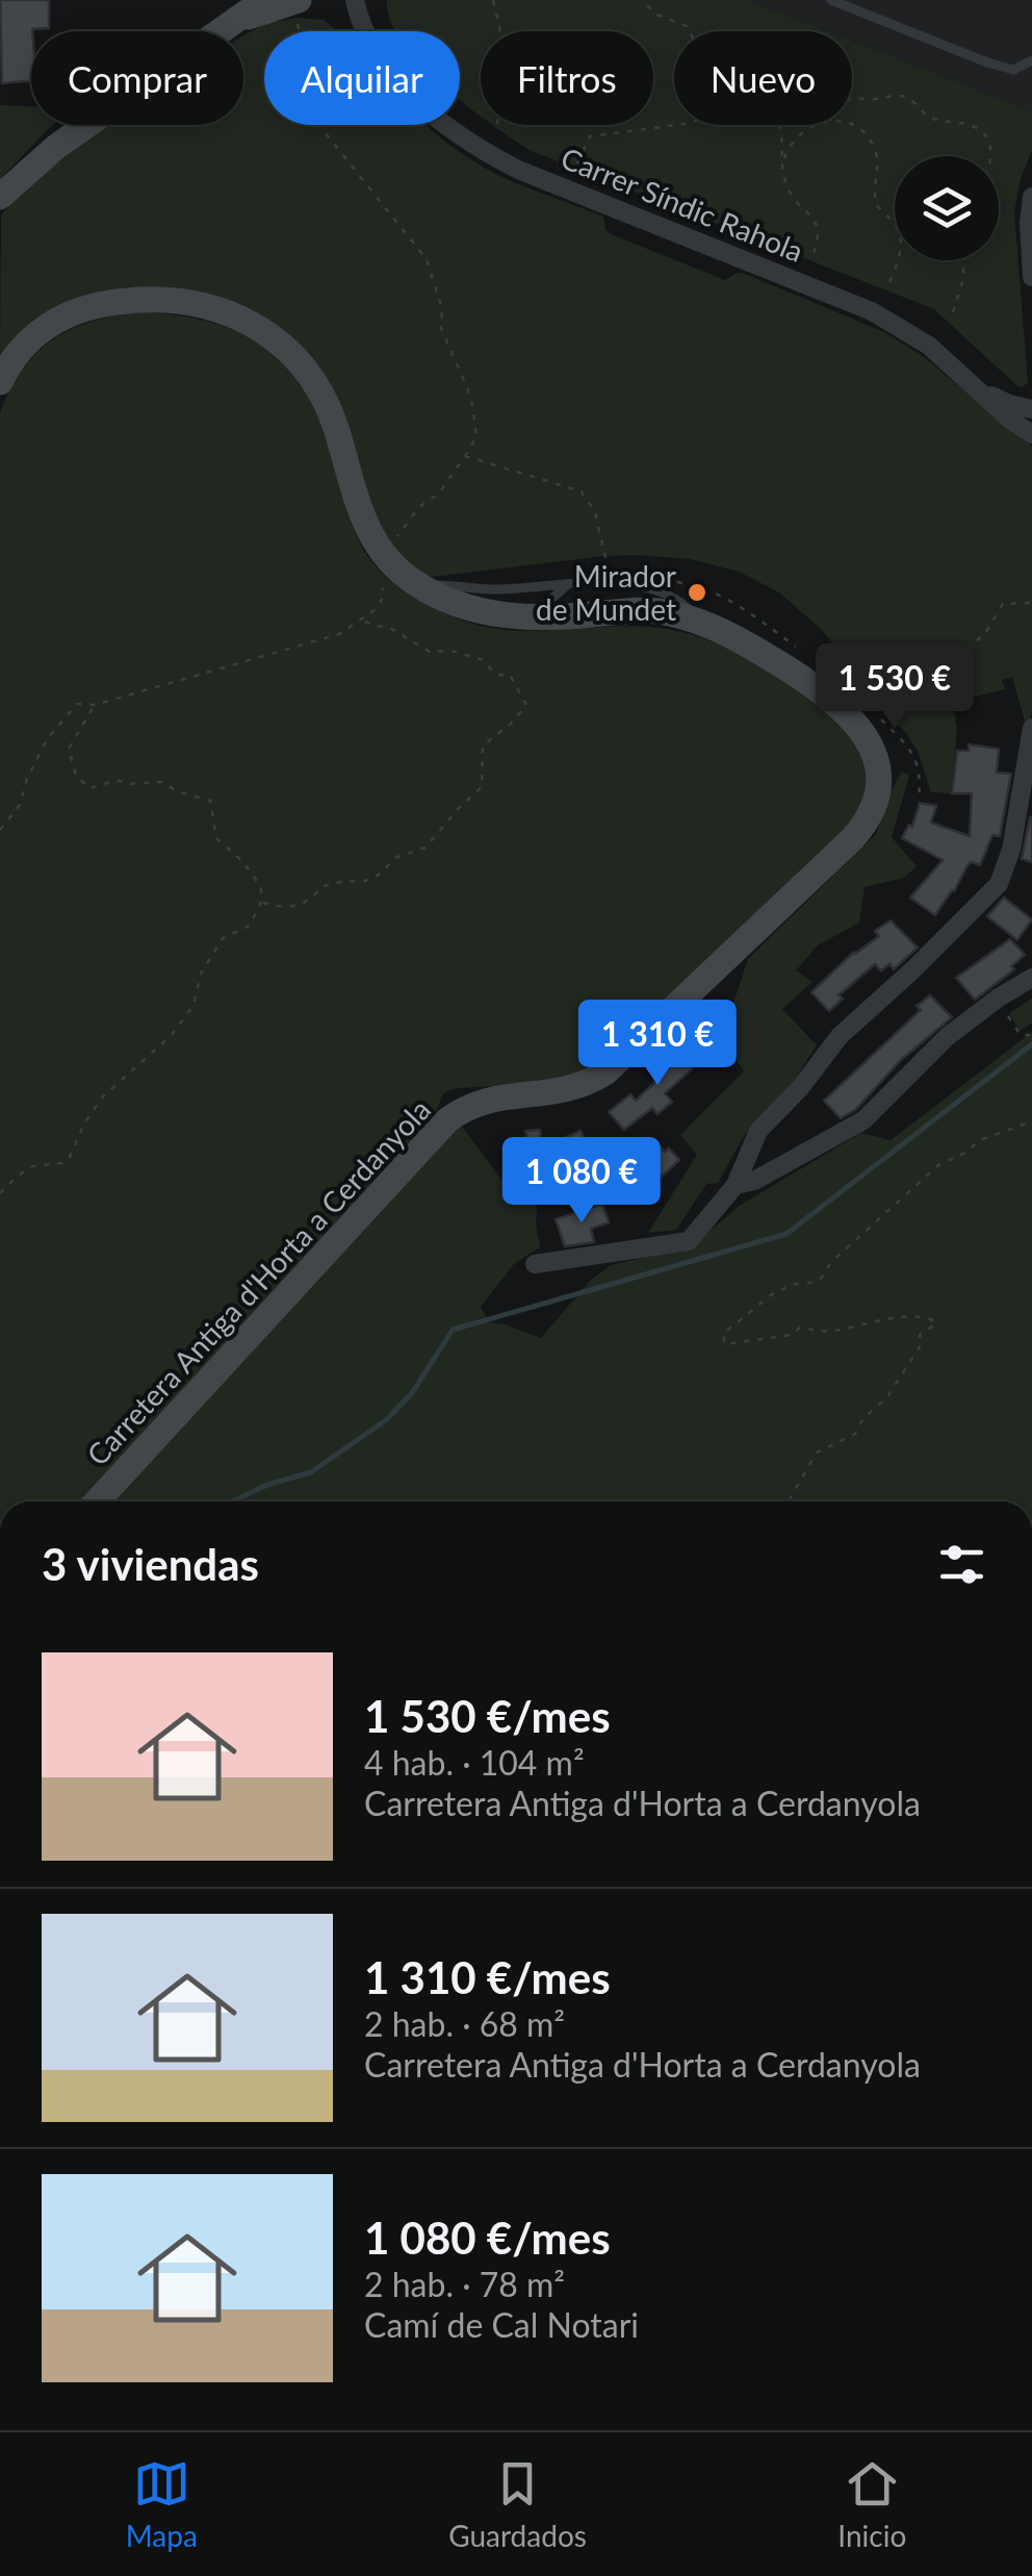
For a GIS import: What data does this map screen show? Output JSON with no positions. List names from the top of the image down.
{
  "streets": {
    "street": ["Carrer Síndic Rahola", "Carretera Antiga d'Horta a Cerdanyola"]
  },
  "places": ["Mirador de Mundet"],
  "page": {
    "chip": [
      "Comprar",
      "Alquilar",
      "Filtros",
      "Nuevo"
    ],
    "price": ["1 530 €", "1 310 €", "1 080 €"],
    "heading": "3 viviendas",
    "list": [
      {
        "name": "1 530 €/mes",
        "note": "4 hab. · 104 m² · Carretera Antiga d'Horta a Cerdanyola"
      },
      {
        "name": "1 310 €/mes",
        "note": "2 hab. · 68 m² · Carretera Antiga d'Horta a Cerdanyola"
      },
      {
        "name": "1 080 €/mes",
        "note": "2 hab. · 78 m² · Camí de Cal Notari"
      }
    ],
    "tabs": ["Mapa", "Guardados", "Inicio"]
  }
}
